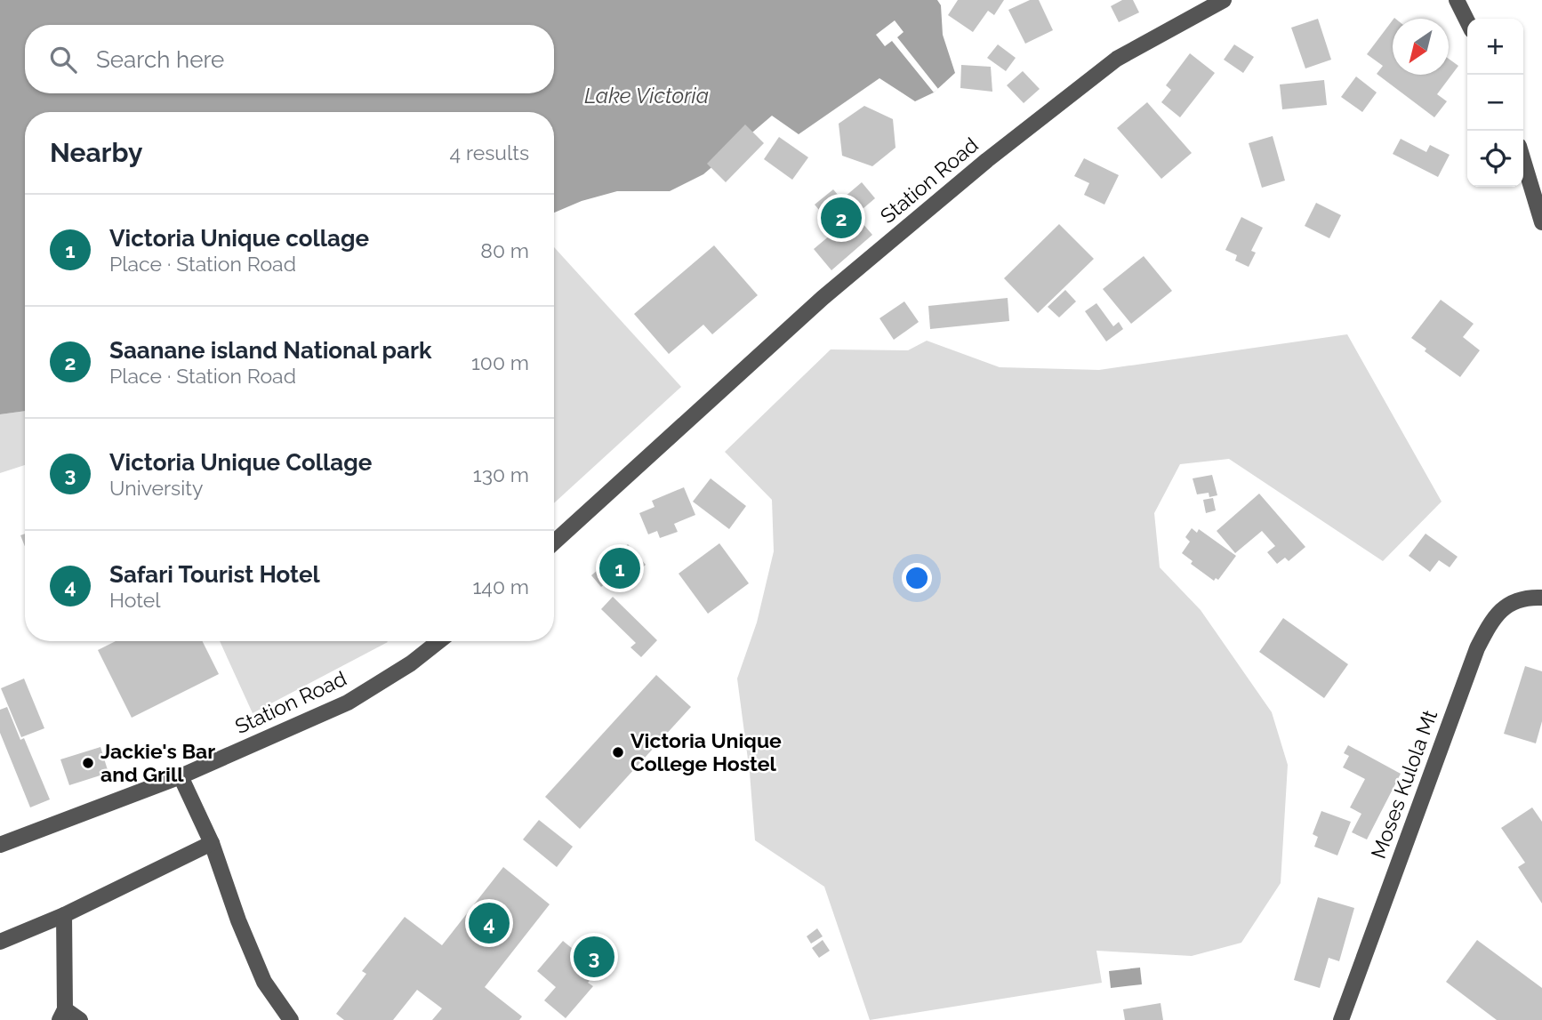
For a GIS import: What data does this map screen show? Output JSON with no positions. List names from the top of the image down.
{
  "streets": {
    "street": ["Station Road", "Moses Kulola Mt"]
  },
  "water": ["Lake Victoria"],
  "places": ["Victoria Unique College Hostel", "Jackie's Bar and Grill"],
  "north": "bottom left",
  "page": {
    "map_buttons": ["+", "−"],
    "search": "Search here",
    "heading": ["Nearby", "4 results"],
    "list": [
      {
        "mark": "1",
        "name": "Victoria Unique collage",
        "note": "Place · Station Road",
        "value": "80 m"
      },
      {
        "mark": "2",
        "name": "Saanane island National park",
        "note": "Place · Station Road",
        "value": "100 m"
      },
      {
        "mark": "3",
        "name": "Victoria Unique Collage",
        "note": "University",
        "value": "130 m"
      },
      {
        "mark": "4",
        "name": "Safari Tourist Hotel",
        "note": "Hotel",
        "value": "140 m"
      }
    ],
    "pins": [
      "2",
      "1",
      "4",
      "3"
    ]
  }
}
